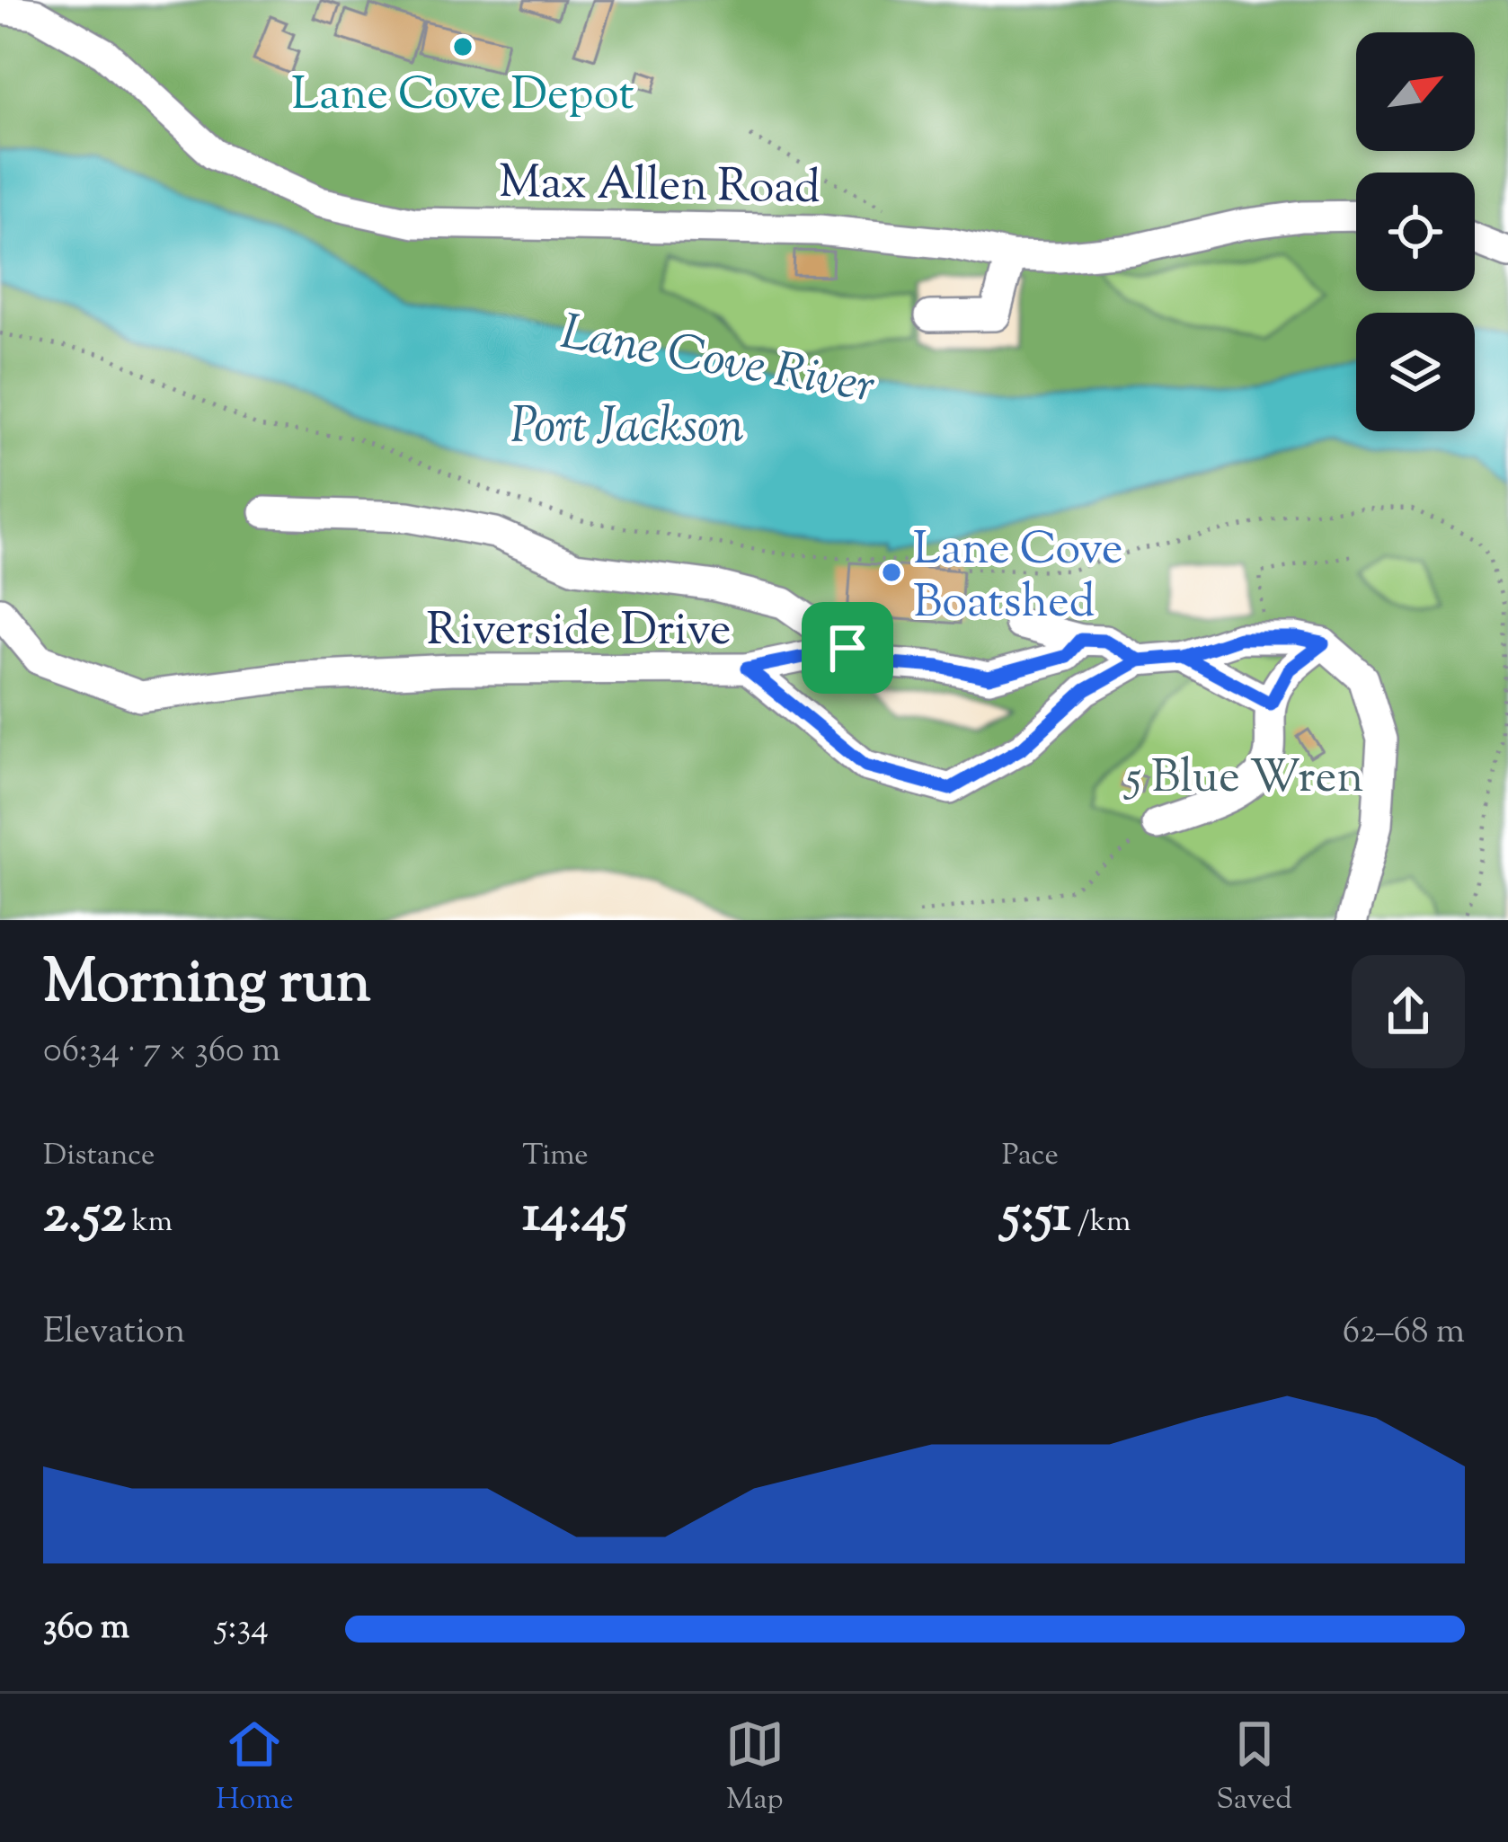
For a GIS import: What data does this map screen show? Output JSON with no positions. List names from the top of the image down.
{
  "streets": {
    "street": ["Max Allen Road", "Riverside Drive"]
  },
  "water": ["Lane Cove River", "Port Jackson"],
  "parks": ["5 Blue Wren"],
  "places": ["Lane Cove Depot", "Lane Cove Boatshed"],
  "north": "top right",
  "page": {
    "heading": ["Morning run", "06:34 · 7 × 360 m"],
    "stats": [
      ["Distance", "2.52 km"],
      ["Time", "14:45"],
      ["Pace", "5:51 /km"]
    ],
    "chart": ["Elevation", "62–68 m"],
    "list": [
      {
        "name": "360 m",
        "note": "5:34"
      }
    ],
    "tabs": ["Home", "Map", "Saved"]
  }
}
